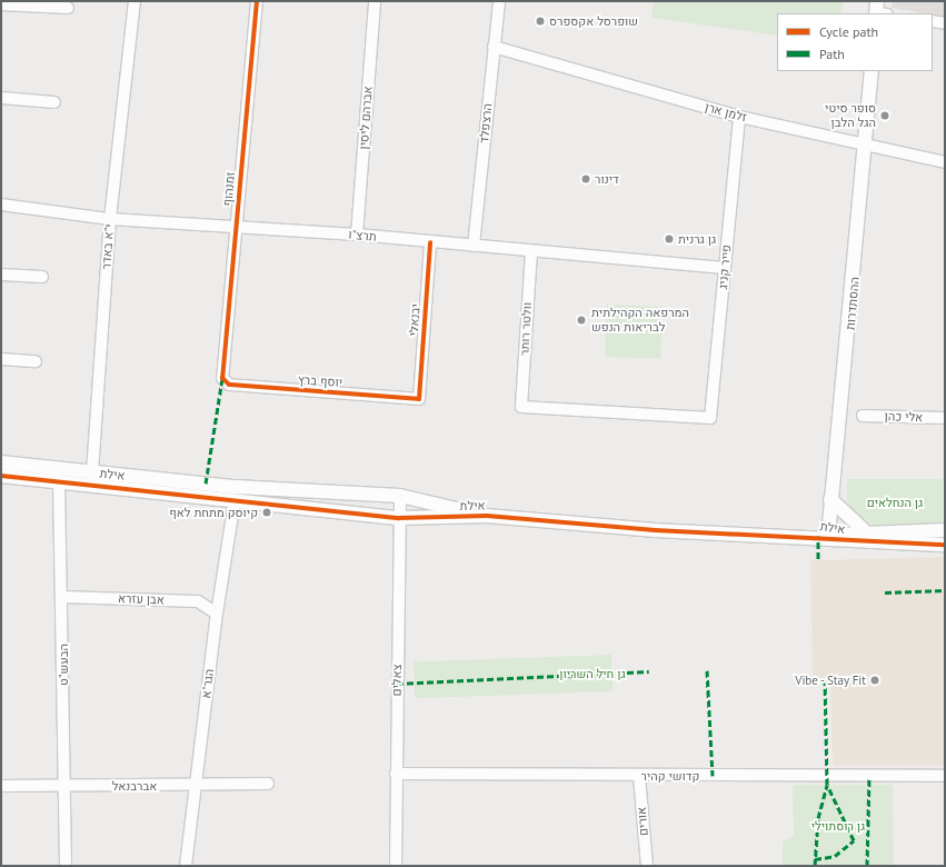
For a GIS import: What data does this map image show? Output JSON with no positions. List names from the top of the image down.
{
  "streets": {
    "street": [
      "זלמן ארן",
      "אברהם ליסין",
      "הרצפלד",
      "זמנהוף",
      "תרצ\"ו",
      "י\"א באדר",
      "פייר קניג",
      "ההסתדרות",
      "יבנאלי",
      "וולטר רותר",
      "יוסף ברץ",
      "אלי כהן",
      "אילת",
      "אבן עזרא",
      "הבעש\"ט",
      "צאלים",
      "הגר\"א",
      "קדושי קהיר",
      "אברבנאל",
      "אורים"
    ]
  },
  "crossings": [
    ["זלמן ארן", "הרצפלד"],
    ["זלמן ארן", "פייר קניג"],
    ["זלמן ארן", "ההסתדרות"],
    ["אברהם ליסין", "תרצ\"ו"],
    ["הרצפלד", "תרצ\"ו"],
    ["זמנהוף", "תרצ\"ו"],
    ["זמנהוף", "יוסף ברץ"],
    ["תרצ\"ו", "י\"א באדר"],
    ["תרצ\"ו", "פייר קניג"],
    ["תרצ\"ו", "יבנאלי"],
    ["תרצ\"ו", "וולטר רותר"],
    ["י\"א באדר", "אילת"],
    ["פייר קניג", "וולטר רותר"],
    ["ההסתדרות", "אילת"],
    ["יבנאלי", "יוסף ברץ"],
    ["אילת", "הבעש\"ט"],
    ["אילת", "צאלים"],
    ["אילת", "הגר\"א"],
    ["אבן עזרא", "הבעש\"ט"],
    ["אבן עזרא", "הגר\"א"],
    ["הבעש\"ט", "אברבנאל"],
    ["צאלים", "קדושי קהיר"],
    ["הגר\"א", "אברבנאל"],
    ["קדושי קהיר", "אורים"]
  ],
  "parks": ["גן הנחלאים", "גן חיל השריון", "גן רוסתוילי"],
  "places": [
    "שופרסל אקספרס",
    "סופר סיטי הגל הלבן",
    "דינור",
    "גן גרנית",
    "המרפאה הקהילתית לבריאות הנפש",
    "קיוסק מתחת לאף",
    "Vibe - Stay Fit"
  ],
  "legend": ["Cycle path", "Path"]
}
